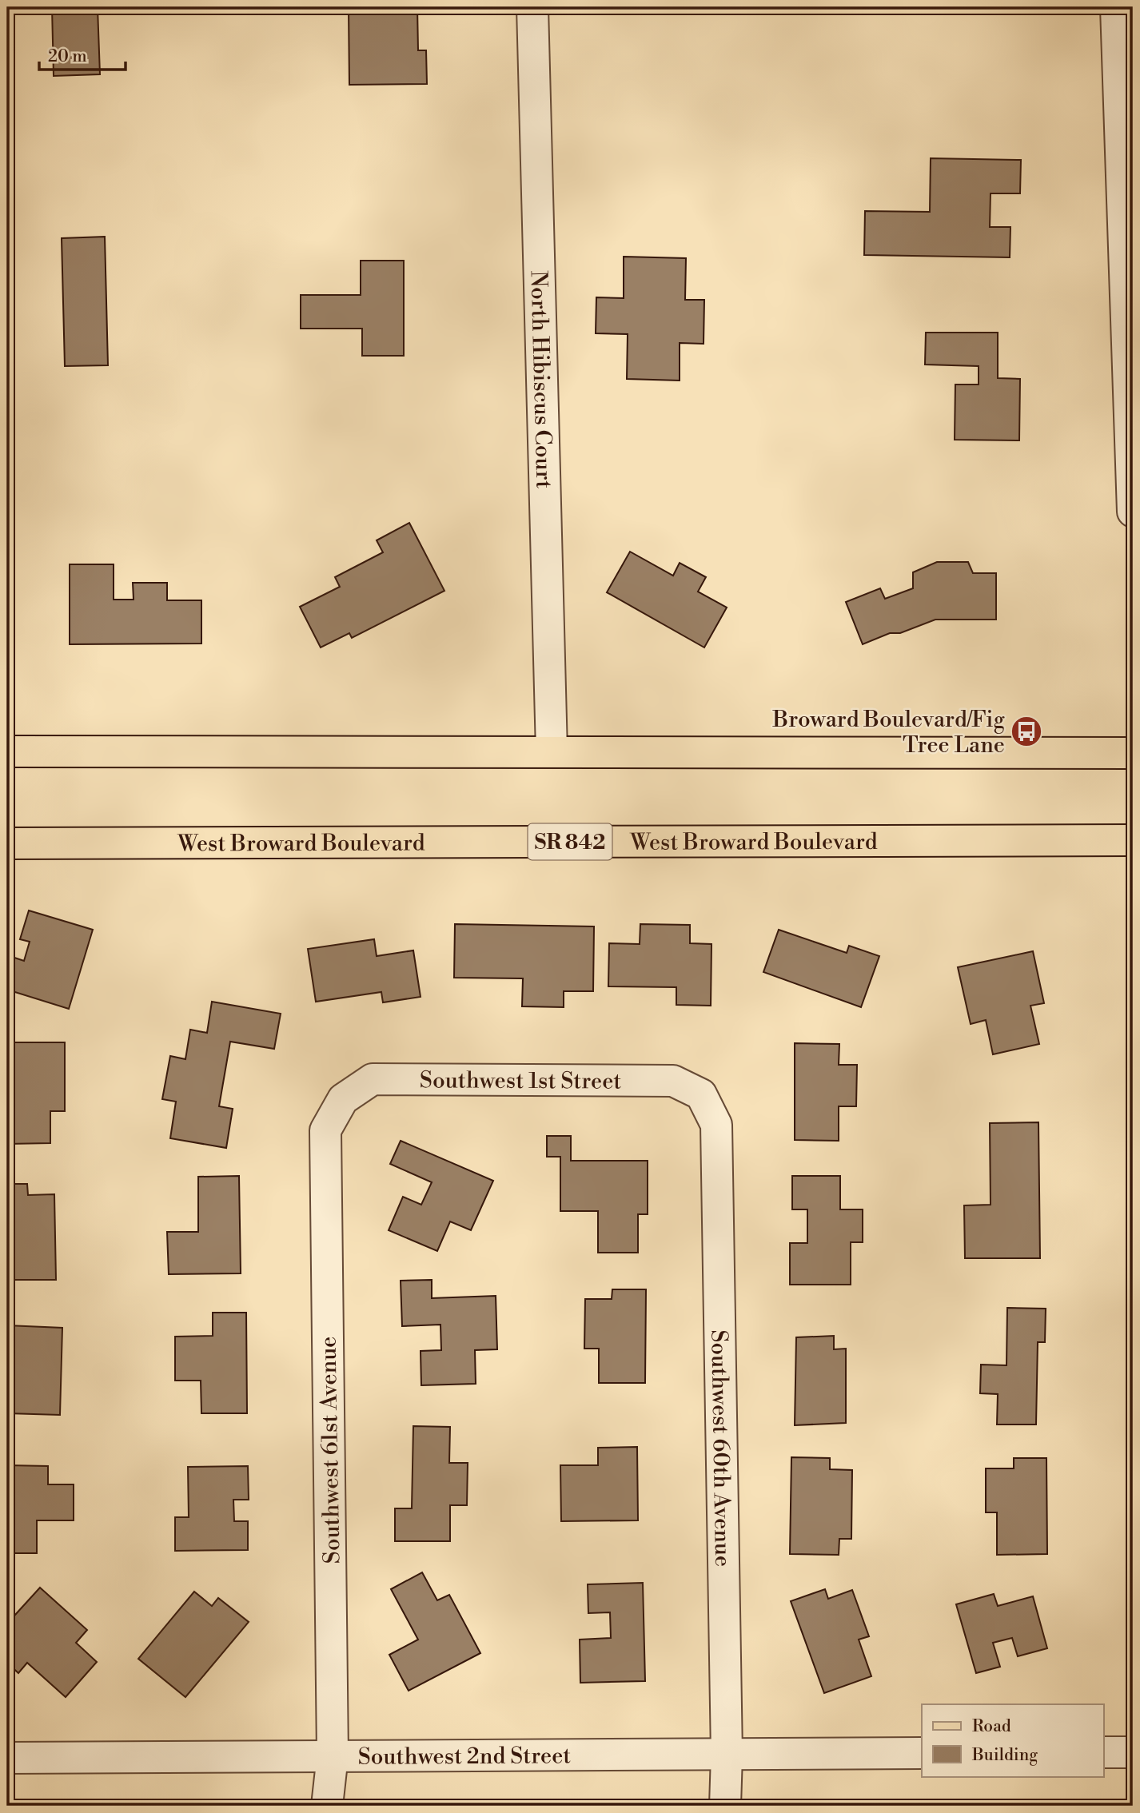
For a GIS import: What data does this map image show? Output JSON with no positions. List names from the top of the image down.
{
  "streets": {
    "main road": ["West Broward Boulevard", "SR 842"],
    "street": [
      "North Hibiscus Court",
      "Southwest 1st Street",
      "Southwest 60th Avenue",
      "Southwest 61st Avenue",
      "Southwest 2nd Street"
    ]
  },
  "crossings": [
    ["Southwest 1st Street", "Southwest 60th Avenue"],
    ["Southwest 1st Street", "Southwest 61st Avenue"],
    ["Southwest 60th Avenue", "Southwest 2nd Street"],
    ["Southwest 61st Avenue", "Southwest 2nd Street"]
  ],
  "places": {
    "bus stop": ["Broward Boulevard/Fig Tree Lane"]
  },
  "legend": ["Road", "Building"],
  "scale_bar": "20 m"
}
